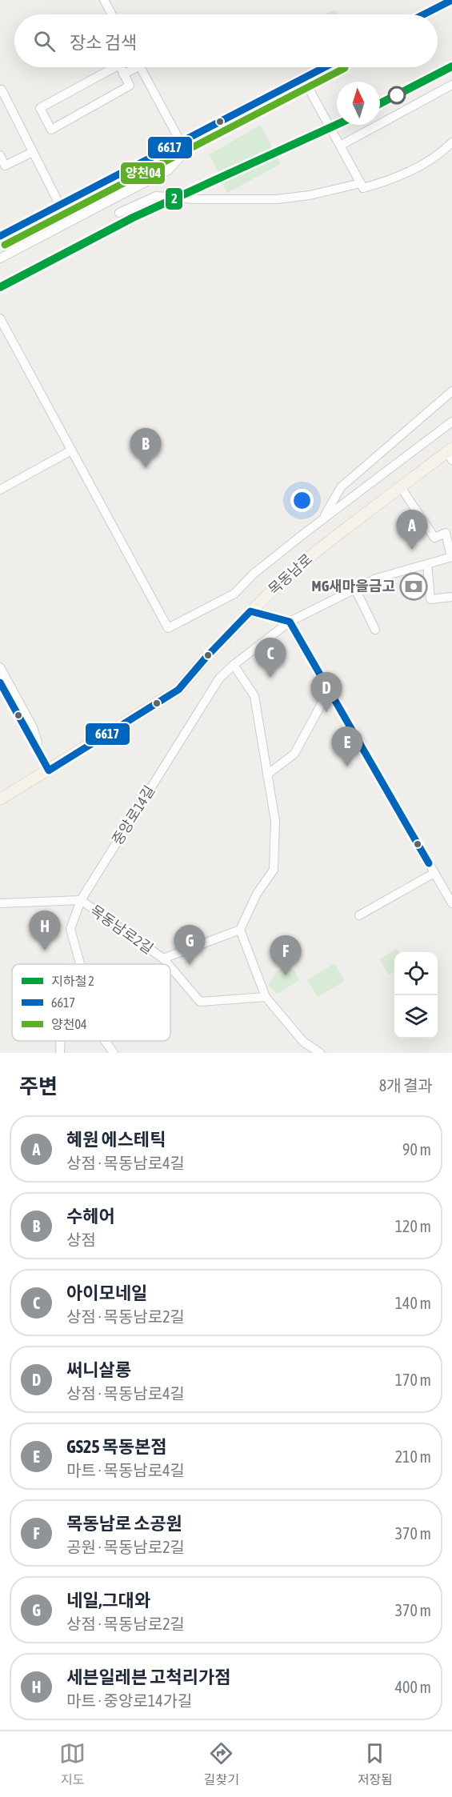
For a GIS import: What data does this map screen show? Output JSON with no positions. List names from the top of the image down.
{
  "streets": {
    "main road": ["목동남로"],
    "street": ["중앙로14길", "목동남로2길"]
  },
  "crossings": [
    ["중앙로14길", "목동남로2길"]
  ],
  "places": {
    "bank": ["MG새마을금고"]
  },
  "lines": ["transit line 6617", "metro line 2", "transit line 양천04"],
  "legend": ["지하철 2", "6617", "양천04"],
  "north": "top",
  "page": {
    "search": "장소 검색",
    "pins": [
      "B",
      "A",
      "C",
      "D",
      "E",
      "H",
      "G",
      "F"
    ],
    "heading": ["주변", "8개 결과"],
    "list": [
      {
        "mark": "A",
        "name": "혜원 에스테틱",
        "note": "상점 · 목동남로4길",
        "value": "90 m"
      },
      {
        "mark": "B",
        "name": "수헤어",
        "note": "상점",
        "value": "120 m"
      },
      {
        "mark": "C",
        "name": "아이모네일",
        "note": "상점 · 목동남로2길",
        "value": "140 m"
      },
      {
        "mark": "D",
        "name": "써니살롱",
        "note": "상점 · 목동남로4길",
        "value": "170 m"
      },
      {
        "mark": "E",
        "name": "GS25 목동본점",
        "note": "마트 · 목동남로4길",
        "value": "210 m"
      },
      {
        "mark": "F",
        "name": "목동남로 소공원",
        "note": "공원 · 목동남로2길",
        "value": "370 m"
      },
      {
        "mark": "G",
        "name": "네일,그대와",
        "note": "상점 · 목동남로2길",
        "value": "370 m"
      },
      {
        "mark": "H",
        "name": "세븐일레븐 고척리가점",
        "note": "마트 · 중앙로14가길",
        "value": "400 m"
      }
    ],
    "nav": ["지도", "길찾기", "저장됨"]
  }
}
